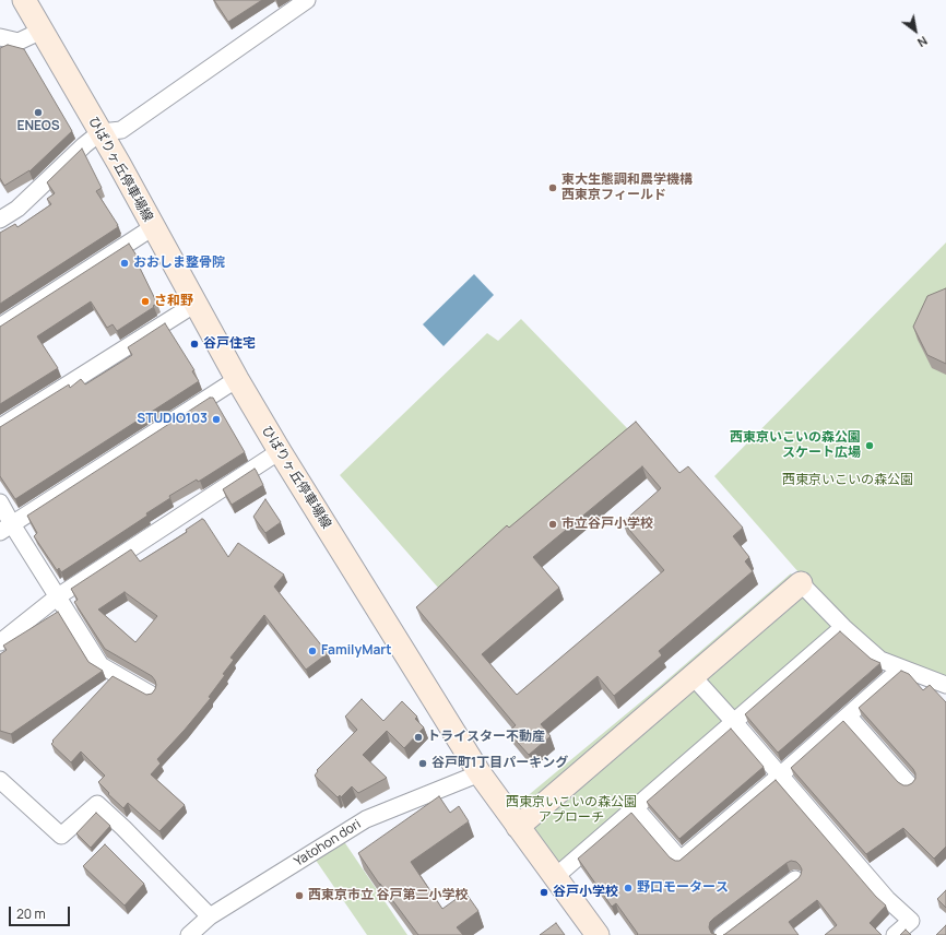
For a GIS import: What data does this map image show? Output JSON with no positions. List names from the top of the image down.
{
  "streets": {
    "main road": ["ひばりヶ丘停車場線"],
    "street": ["Yatohon dori"]
  },
  "crossings": [
    ["ひばりヶ丘停車場線", "Yatohon dori"]
  ],
  "parks": ["西東京いこいの森公園", "西東京いこいの森公園 アプローチ"],
  "places": [
    "ENEOS",
    "東大生態調和農学機構 西東京フィールド",
    "おおしま整骨院",
    "さ和野",
    "谷戸住宅",
    "STUDIO103",
    "西東京いこいの森公園 スケート広場",
    "市立谷戸小学校",
    "FamilyMart",
    "トライスター不動産",
    "谷戸町1丁目パーキング",
    "野口モータース",
    "谷戸小学校",
    "西東京市立 谷戸第二小学校"
  ],
  "scale_bar": "20 m",
  "north": "bottom right"
}
